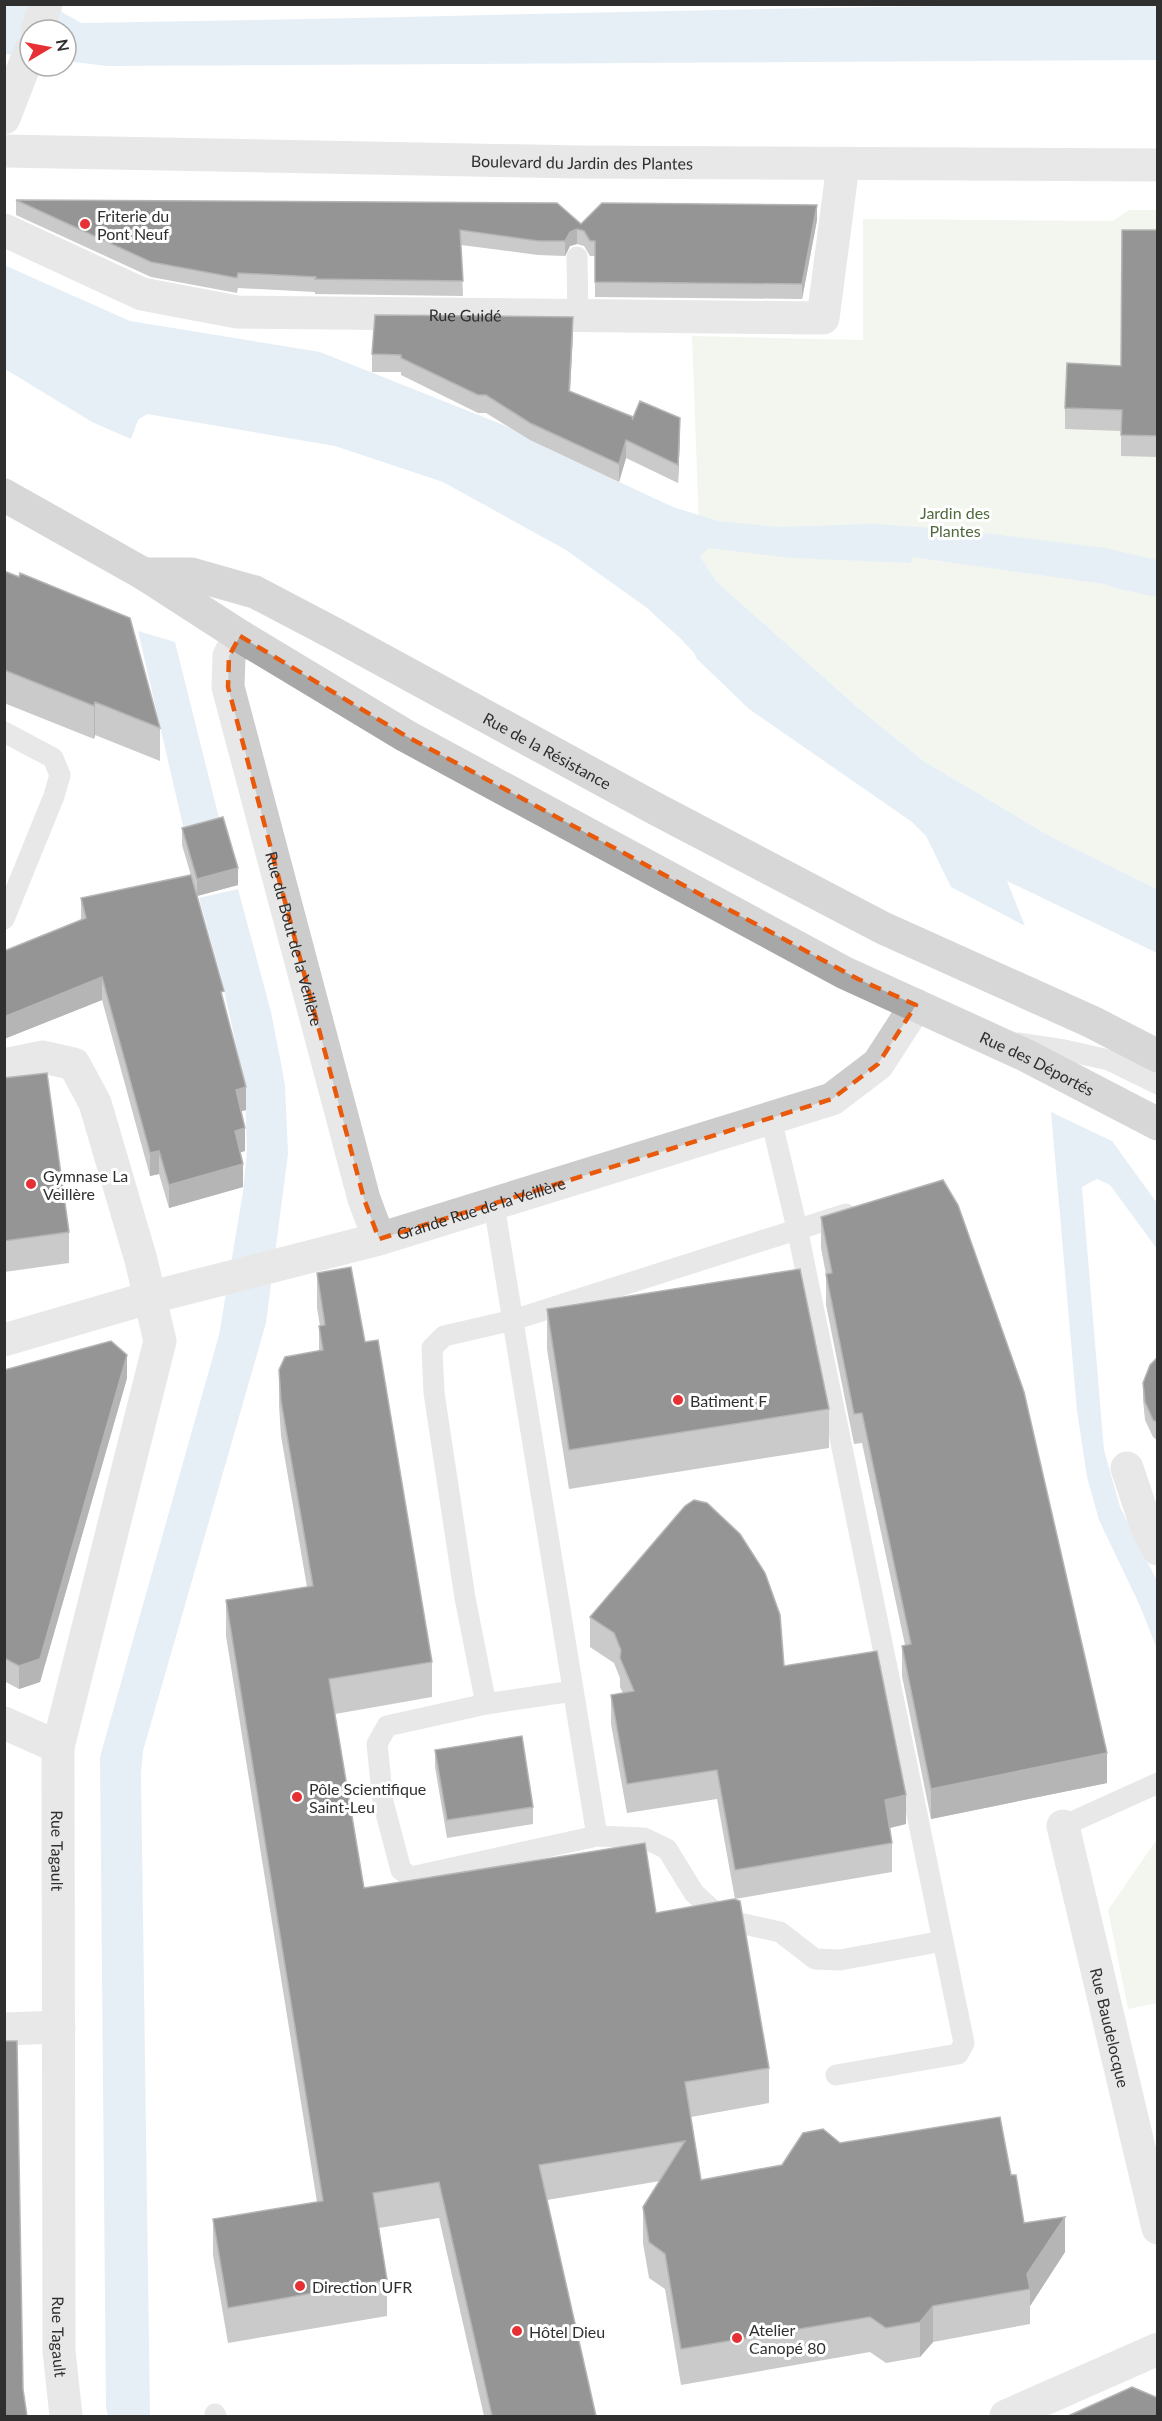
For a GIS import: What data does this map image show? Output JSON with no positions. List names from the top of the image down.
{
  "streets": {
    "main road": ["Rue de la Résistance", "Rue des Déportés"],
    "street": [
      "Boulevard du Jardin des Plantes",
      "Rue Guidé",
      "Rue du Bout de la Veillère",
      "Grande Rue de la Veillère",
      "Rue Tagault",
      "Rue Baudelocque"
    ]
  },
  "crossings": [
    ["Boulevard du Jardin des Plantes", "Rue Guidé"],
    ["Rue de la Résistance", "Rue du Bout de la Veillère"],
    ["Rue de la Résistance", "Rue des Déportés"],
    ["Rue de la Résistance", "Grande Rue de la Veillère"],
    ["Rue du Bout de la Veillère", "Grande Rue de la Veillère"],
    ["Rue des Déportés", "Grande Rue de la Veillère"],
    ["Grande Rue de la Veillère", "Rue Tagault"]
  ],
  "parks": ["Jardin des Plantes"],
  "places": [
    "Friterie du Pont Neuf",
    "Gymnase La Veillère",
    "Batiment F",
    "Pôle Scientifique Saint-Leu",
    "Direction UFR",
    "Hôtel Dieu",
    "Atelier Canopé 80"
  ],
  "north": "right"
}
